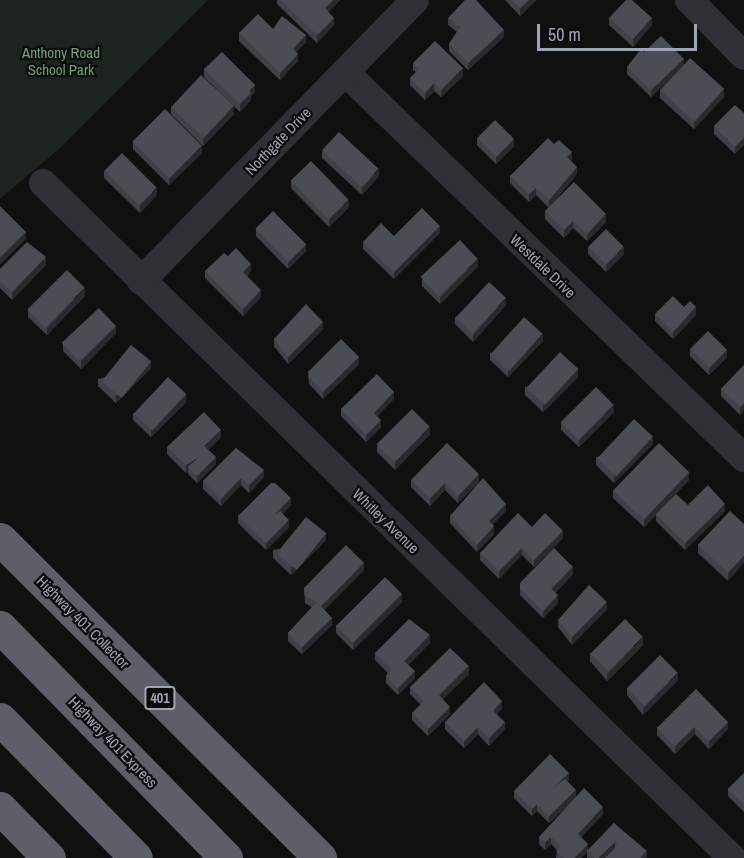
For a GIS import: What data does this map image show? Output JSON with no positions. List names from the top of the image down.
{
  "streets": {
    "highway": ["Highway 401 Collector", "401", "Highway 401 Express"],
    "street": ["Northgate Drive", "Westdale Drive", "Whitley Avenue"]
  },
  "crossings": [
    ["Northgate Drive", "Westdale Drive"],
    ["Northgate Drive", "Whitley Avenue"]
  ],
  "parks": ["Anthony Road School Park"],
  "scale_bar": "50 m"
}
